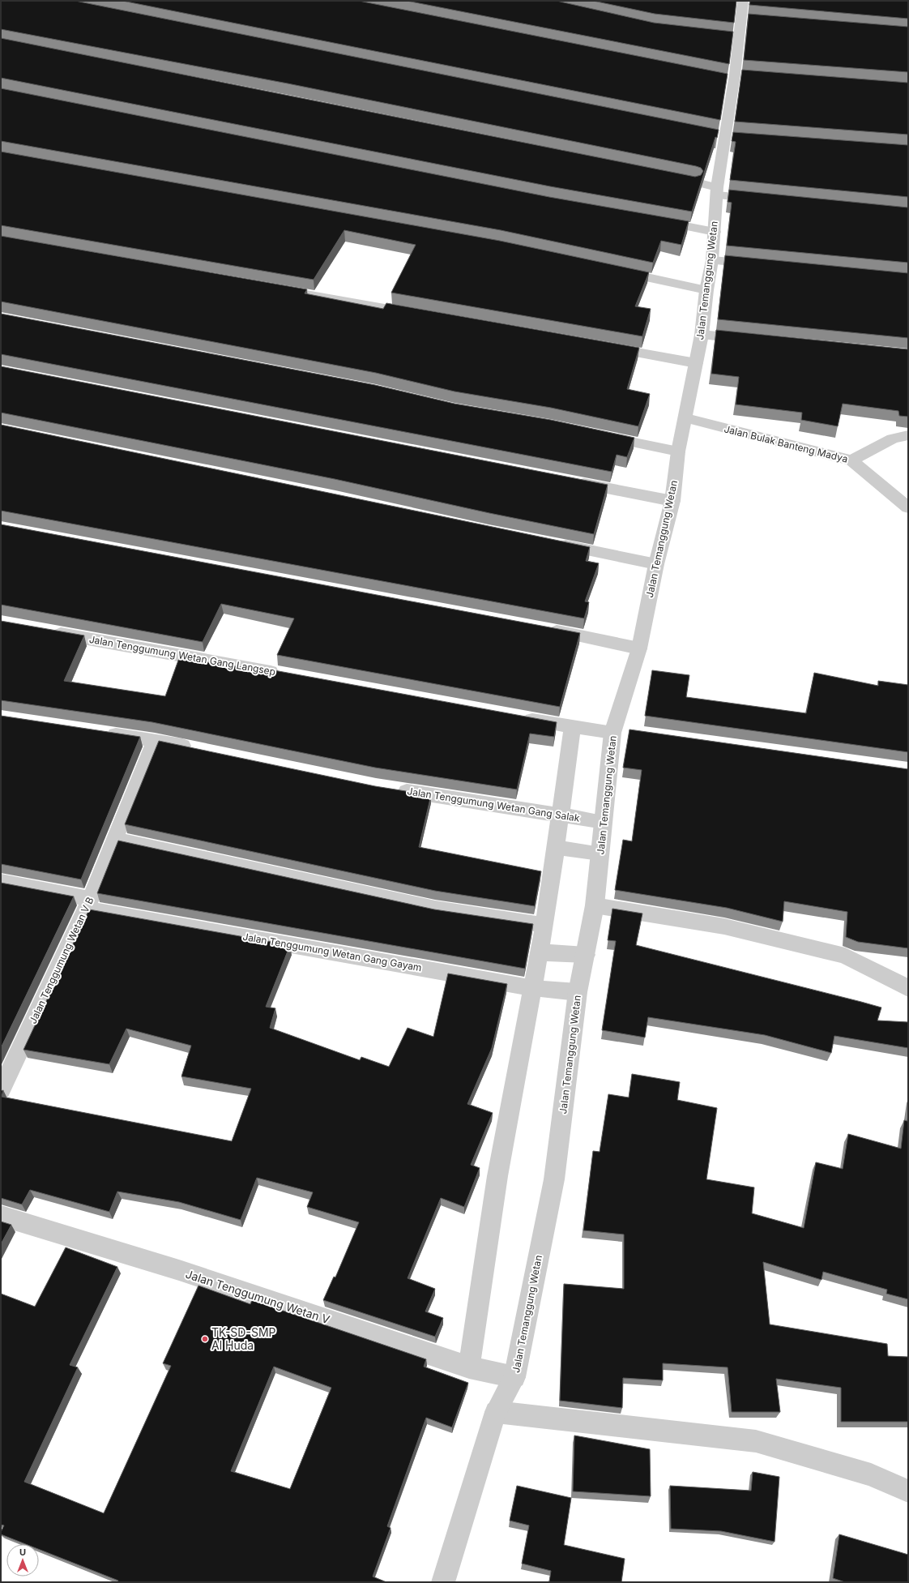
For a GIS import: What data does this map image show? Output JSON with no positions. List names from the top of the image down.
{
  "streets": {
    "street": [
      "Jalan Temanggung Wetan",
      "Jalan Bulak Banteng Madya",
      "Jalan Tenggumung Wetan Gang Langsep",
      "Jalan Tenggumung Wetan Gang Salak",
      "Jalan Tenggumung Wetan Gang Gayam",
      "Jalan Tenggumung Wetan V B",
      "Jalan Tenggumung Wetan V"
    ]
  },
  "crossings": [
    ["Jalan Temanggung Wetan", "Jalan Bulak Banteng Madya"],
    ["Jalan Temanggung Wetan", "Jalan Tenggumung Wetan Gang Salak"],
    ["Jalan Temanggung Wetan", "Jalan Tenggumung Wetan Gang Gayam"],
    ["Jalan Temanggung Wetan", "Jalan Tenggumung Wetan V"],
    ["Jalan Tenggumung Wetan Gang Gayam", "Jalan Tenggumung Wetan V B"]
  ],
  "places": ["TK-SD-SMP Al Huda"],
  "north": "top"
}
